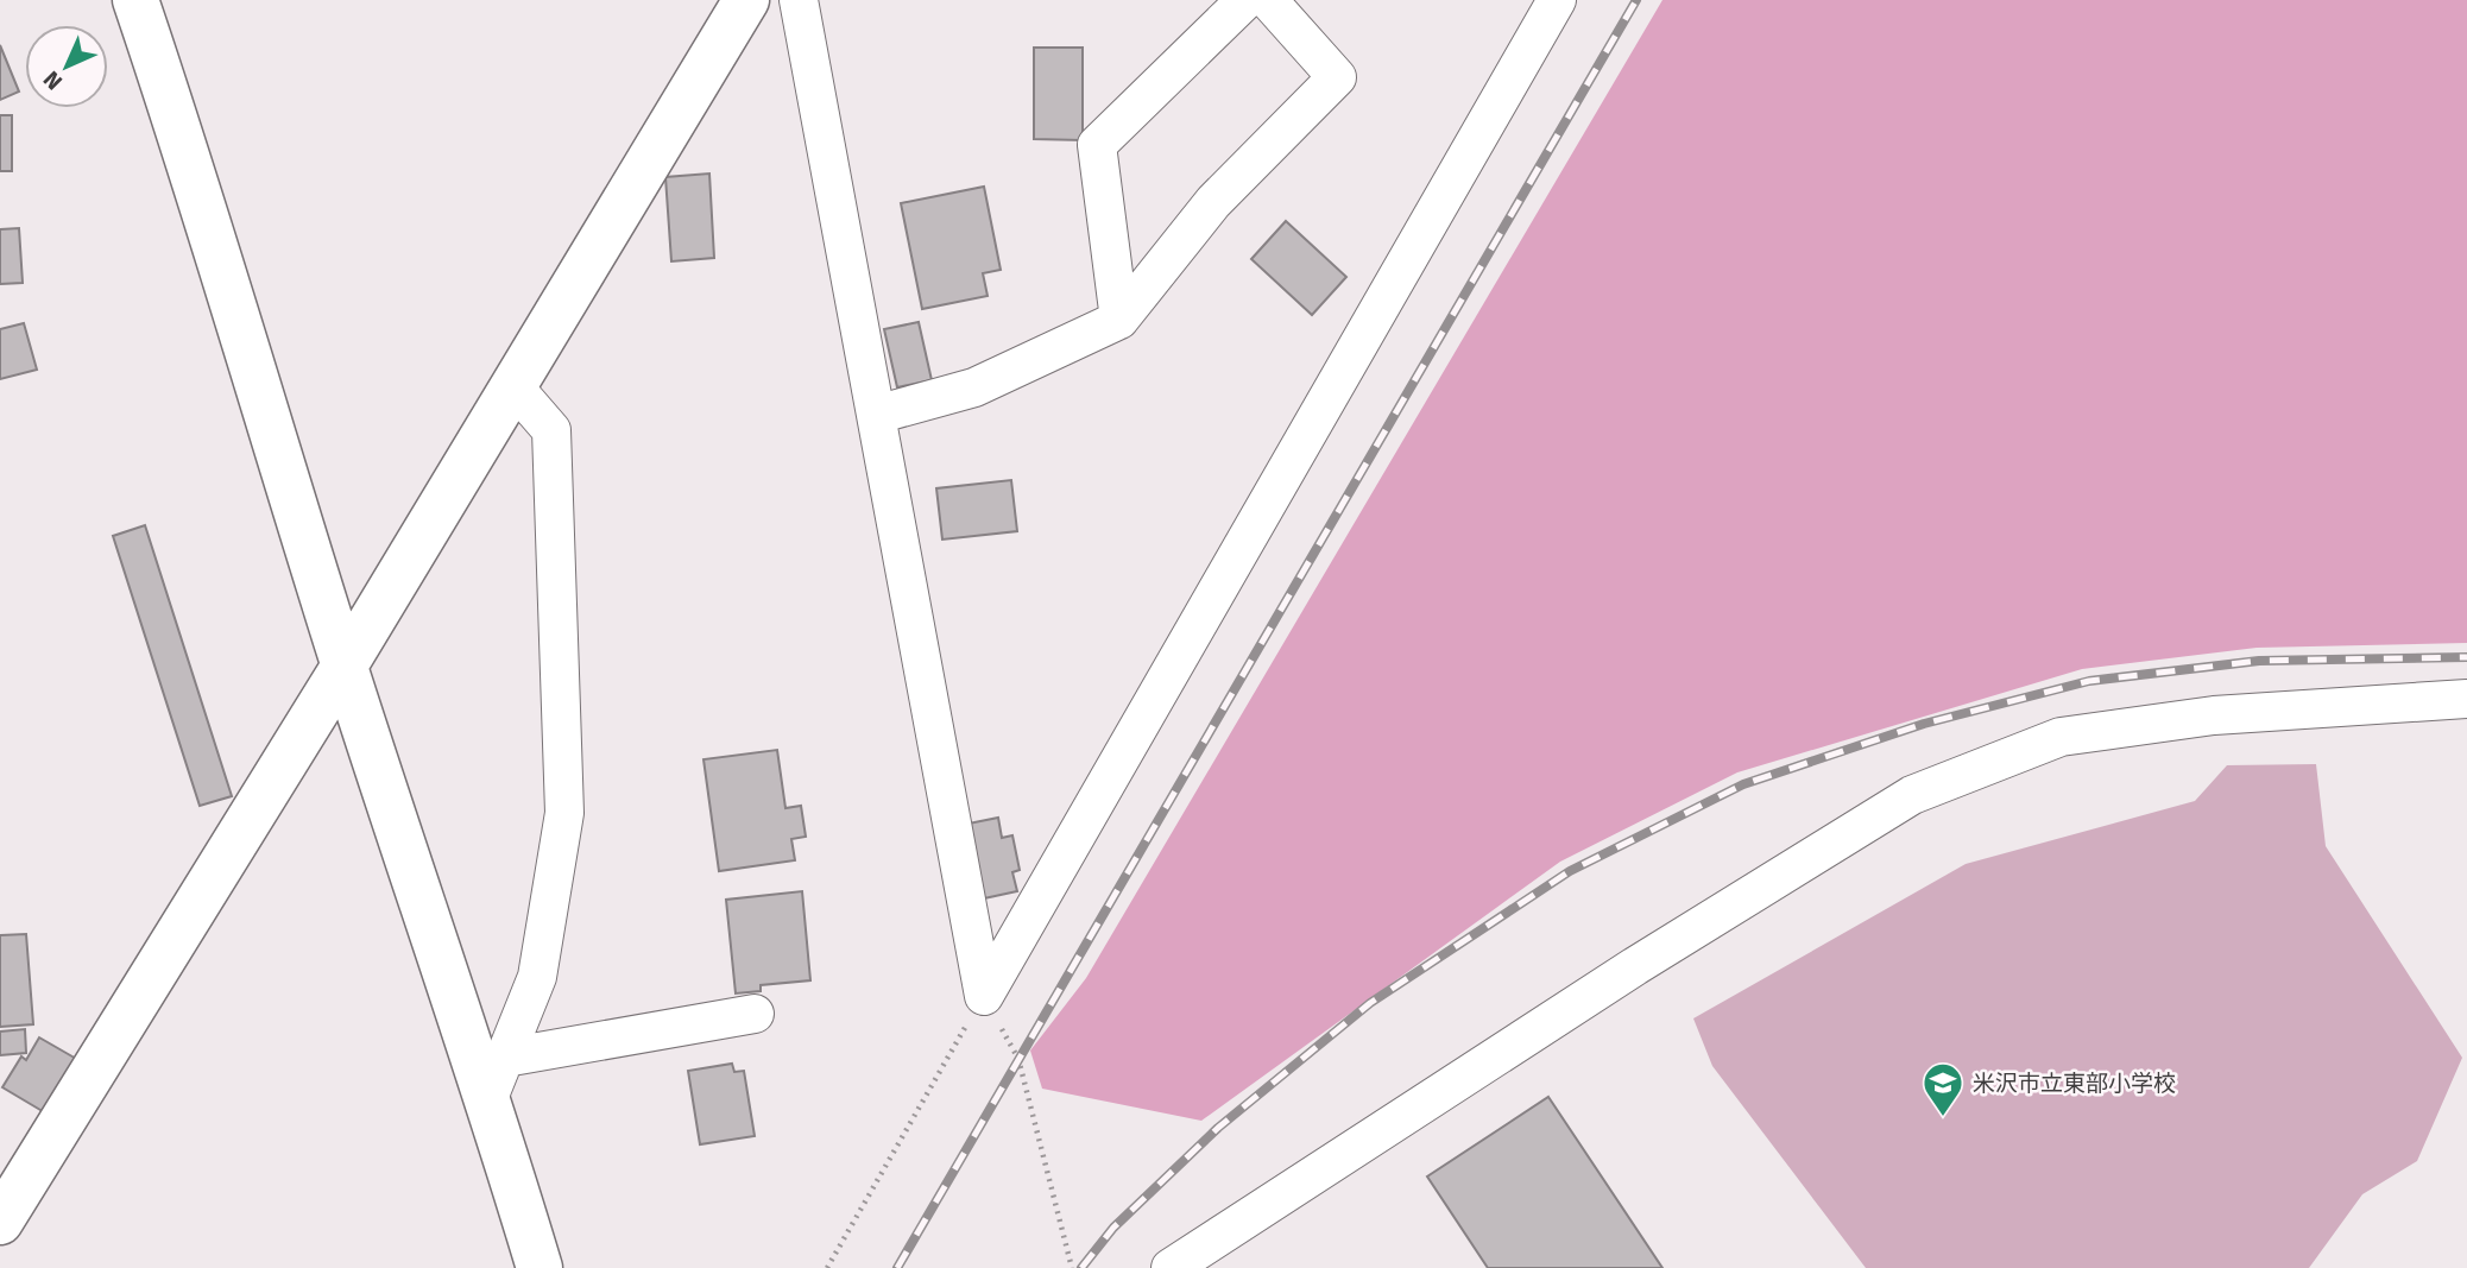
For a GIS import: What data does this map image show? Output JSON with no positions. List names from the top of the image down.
{
  "places": {
    "school or university": ["米沢市立東部小学校"]
  },
  "north": "bottom left"
}
